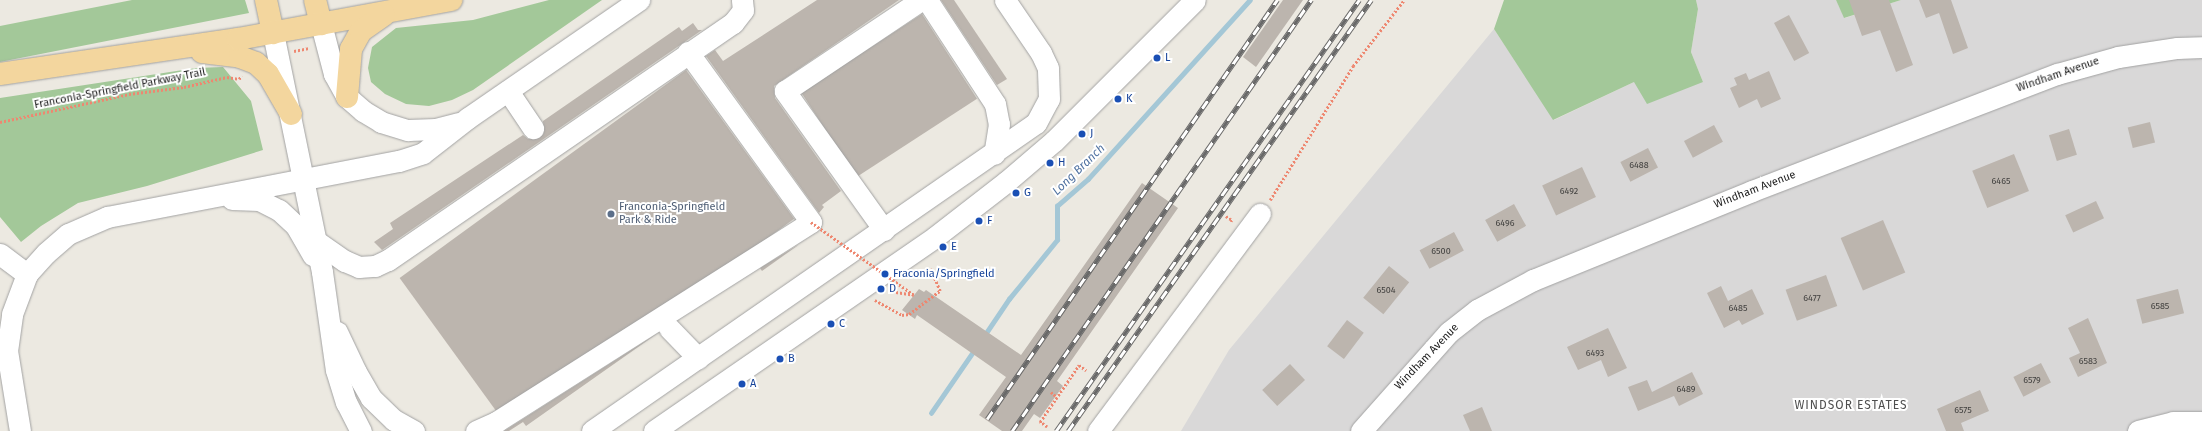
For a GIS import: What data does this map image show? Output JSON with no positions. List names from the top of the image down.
{
  "streets": {
    "street": ["Windham Avenue"],
    "path": ["Franconia-Springfield Parkway Trail"]
  },
  "districts": ["WINDSOR ESTATES"],
  "water": ["Long Branch"],
  "places": [
    "L",
    "K",
    "J",
    "H",
    "G",
    "Franconia-Springfield Park & Ride",
    "F",
    "E",
    "Fraconia/Springfield",
    "D",
    "C",
    "B",
    "A"
  ],
  "house_numbers": [
    "6488",
    "6465",
    "6492",
    "6496",
    "6500",
    "6504",
    "6477",
    "6585",
    "6485",
    "6493",
    "6583",
    "6579",
    "6489",
    "6575"
  ]
}
